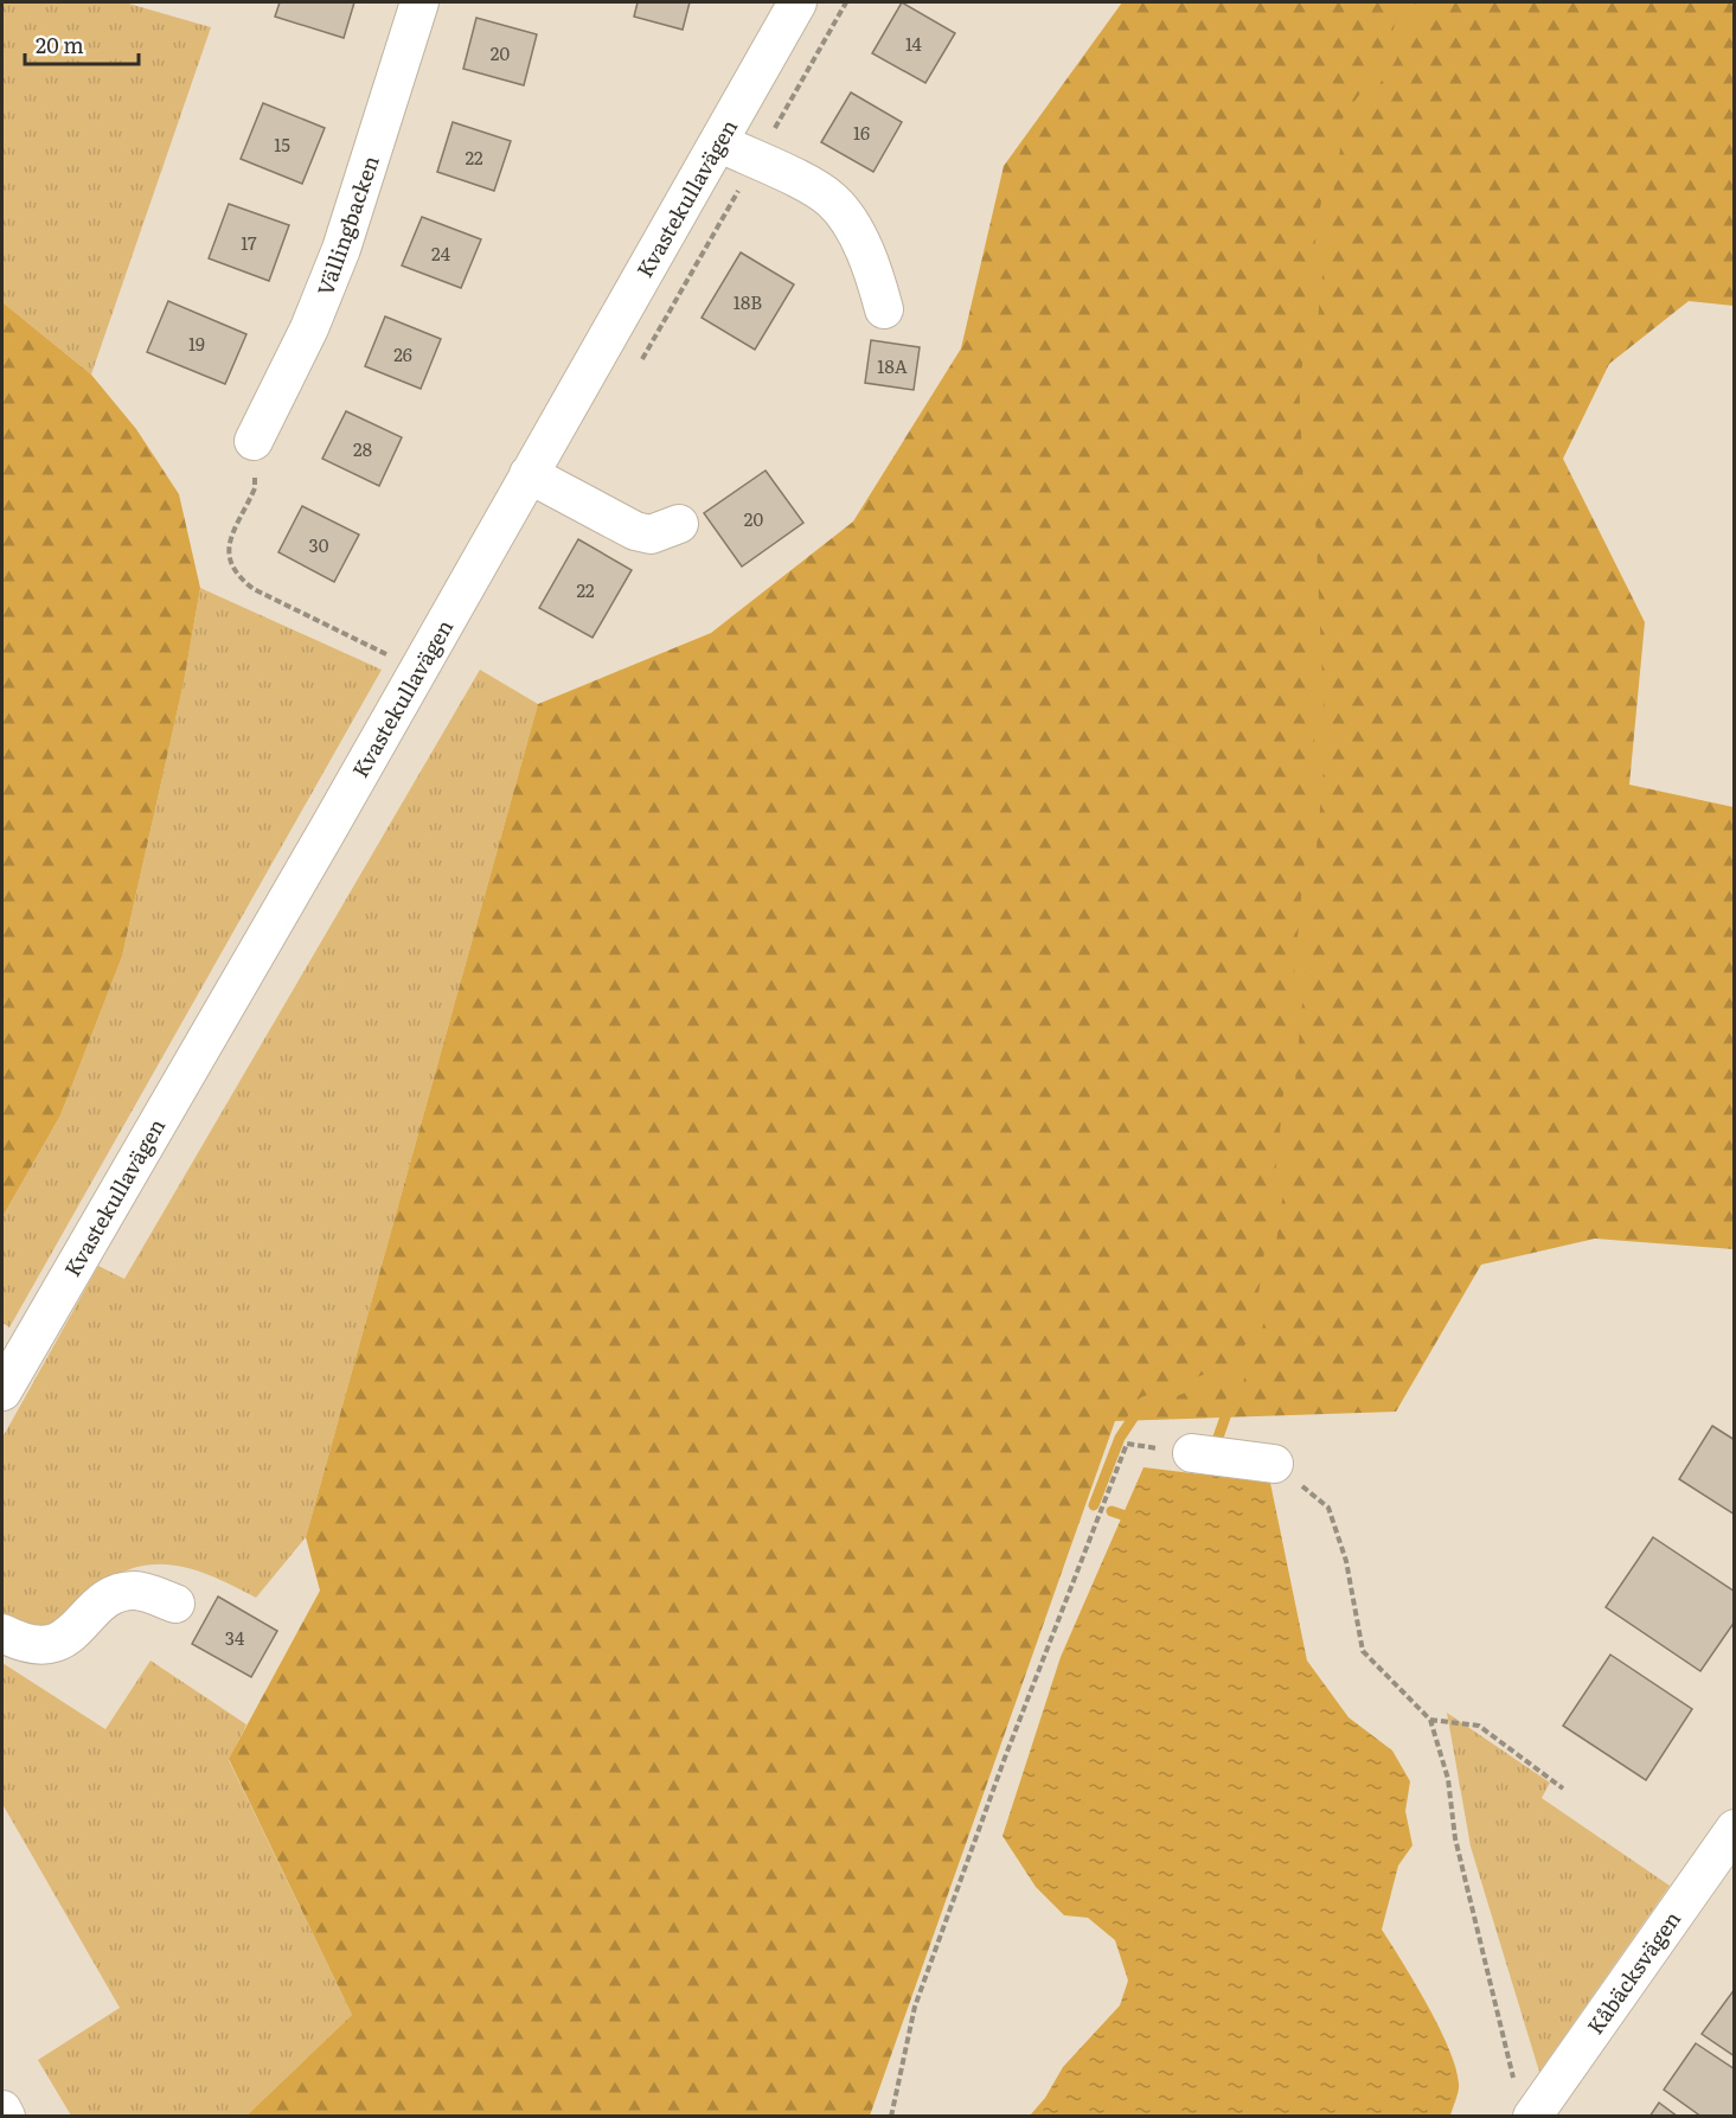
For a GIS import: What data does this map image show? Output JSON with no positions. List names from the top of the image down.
{
  "streets": {
    "street": ["Kvastekullavägen", "Vällingbacken", "Kåbäcksvägen"]
  },
  "house_numbers": [
    "14",
    "20",
    "16",
    "15",
    "22",
    "17",
    "24",
    "18B",
    "19",
    "26",
    "18A",
    "28",
    "20",
    "30",
    "22",
    "34"
  ],
  "scale_bar": "20 m"
}
